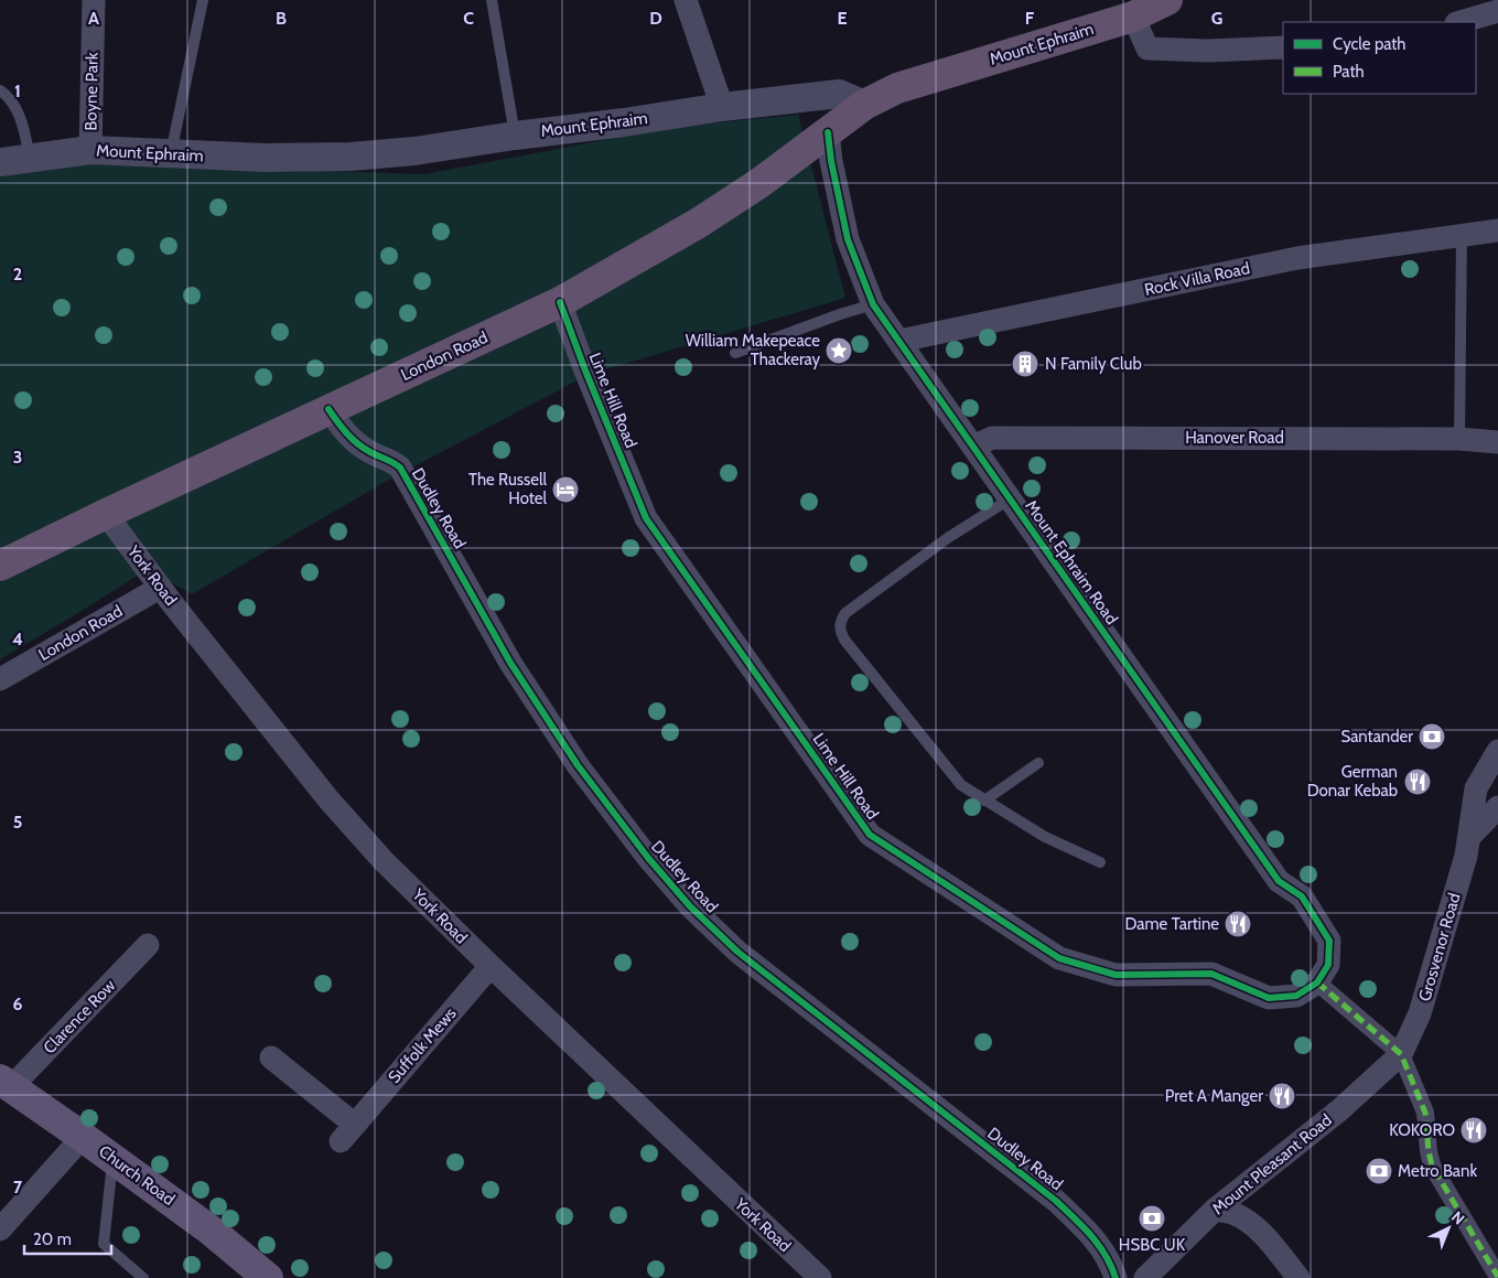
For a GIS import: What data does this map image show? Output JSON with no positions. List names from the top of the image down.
{
  "streets": {
    "highway": ["Mount Ephraim", "London Road"],
    "main road": ["Church Road"],
    "street": [
      "Boyne Park",
      "Rock Villa Road",
      "Lime Hill Road",
      "Hanover Road",
      "Dudley Road",
      "Mount Ephraim Road",
      "York Road",
      "Grosvenor Road",
      "Clarence Row",
      "Suffolk Mews",
      "Mount Pleasant Road"
    ]
  },
  "crossings": [
    ["Mount Ephraim", "Boyne Park"],
    ["Mount Ephraim", "London Road"],
    ["Rock Villa Road", "Mount Ephraim Road"],
    ["London Road", "Lime Hill Road"],
    ["London Road", "Dudley Road"],
    ["London Road", "Mount Ephraim Road"],
    ["London Road", "York Road"],
    ["Lime Hill Road", "Mount Ephraim Road"],
    ["Hanover Road", "Mount Ephraim Road"],
    ["York Road", "Suffolk Mews"],
    ["Grosvenor Road", "Mount Pleasant Road"],
    ["Clarence Row", "Church Road"]
  ],
  "places": {
    "place": ["William Makepeace Thackeray"],
    "building": ["N Family Club"],
    "hotel": ["The Russell Hotel"],
    "bank": ["Santander", "Metro Bank", "HSBC UK"],
    "restaurant": [
      "German Donar Kebab",
      "Dame Tartine",
      "Pret A Manger",
      "KOKORO"
    ]
  },
  "legend": ["Cycle path", "Path"],
  "scale_bar": "20 m",
  "north": "top right",
  "grid": {
    "columns": [
      "A",
      "B",
      "C",
      "D",
      "E",
      "F",
      "G"
    ],
    "rows": [
      "1",
      "2",
      "3",
      "4",
      "5",
      "6",
      "7"
    ]
  }
}
